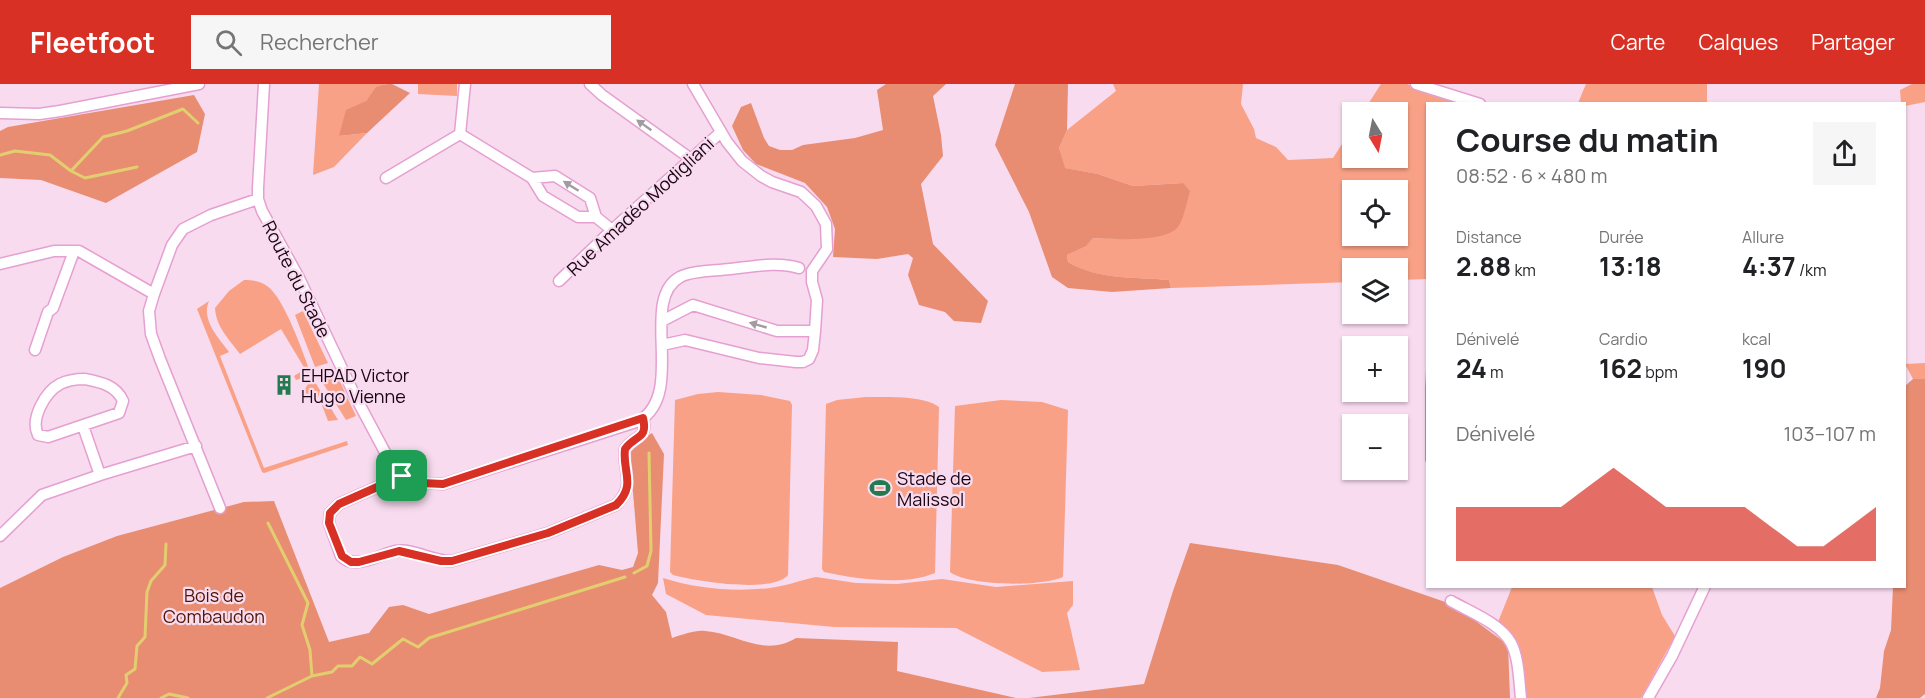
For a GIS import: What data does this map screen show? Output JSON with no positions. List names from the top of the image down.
{
  "streets": {
    "street": ["Rue Amadéo Modigliani", "Route du Stade"]
  },
  "parks": ["Bois de Combaudon"],
  "places": {
    "building": ["EHPAD Victor Hugo Vienne"],
    "sports": ["Stade de Malissol"]
  },
  "north": "bottom",
  "page": {
    "header": "Fleetfoot",
    "search": "Rechercher",
    "nav": ["Carte", "Calques", "Partager"],
    "map_buttons": ["+", "−"],
    "heading": ["Course du matin", "08:52 · 6 × 480 m"],
    "stats": [
      ["Distance", "2.88 km"],
      ["Durée", "13:18"],
      ["Allure", "4:37 /km"],
      ["Dénivelé", "24 m"],
      ["Cardio", "162 bpm"],
      ["kcal", "190"]
    ],
    "chart": ["Dénivelé", "103–107 m"]
  }
}
